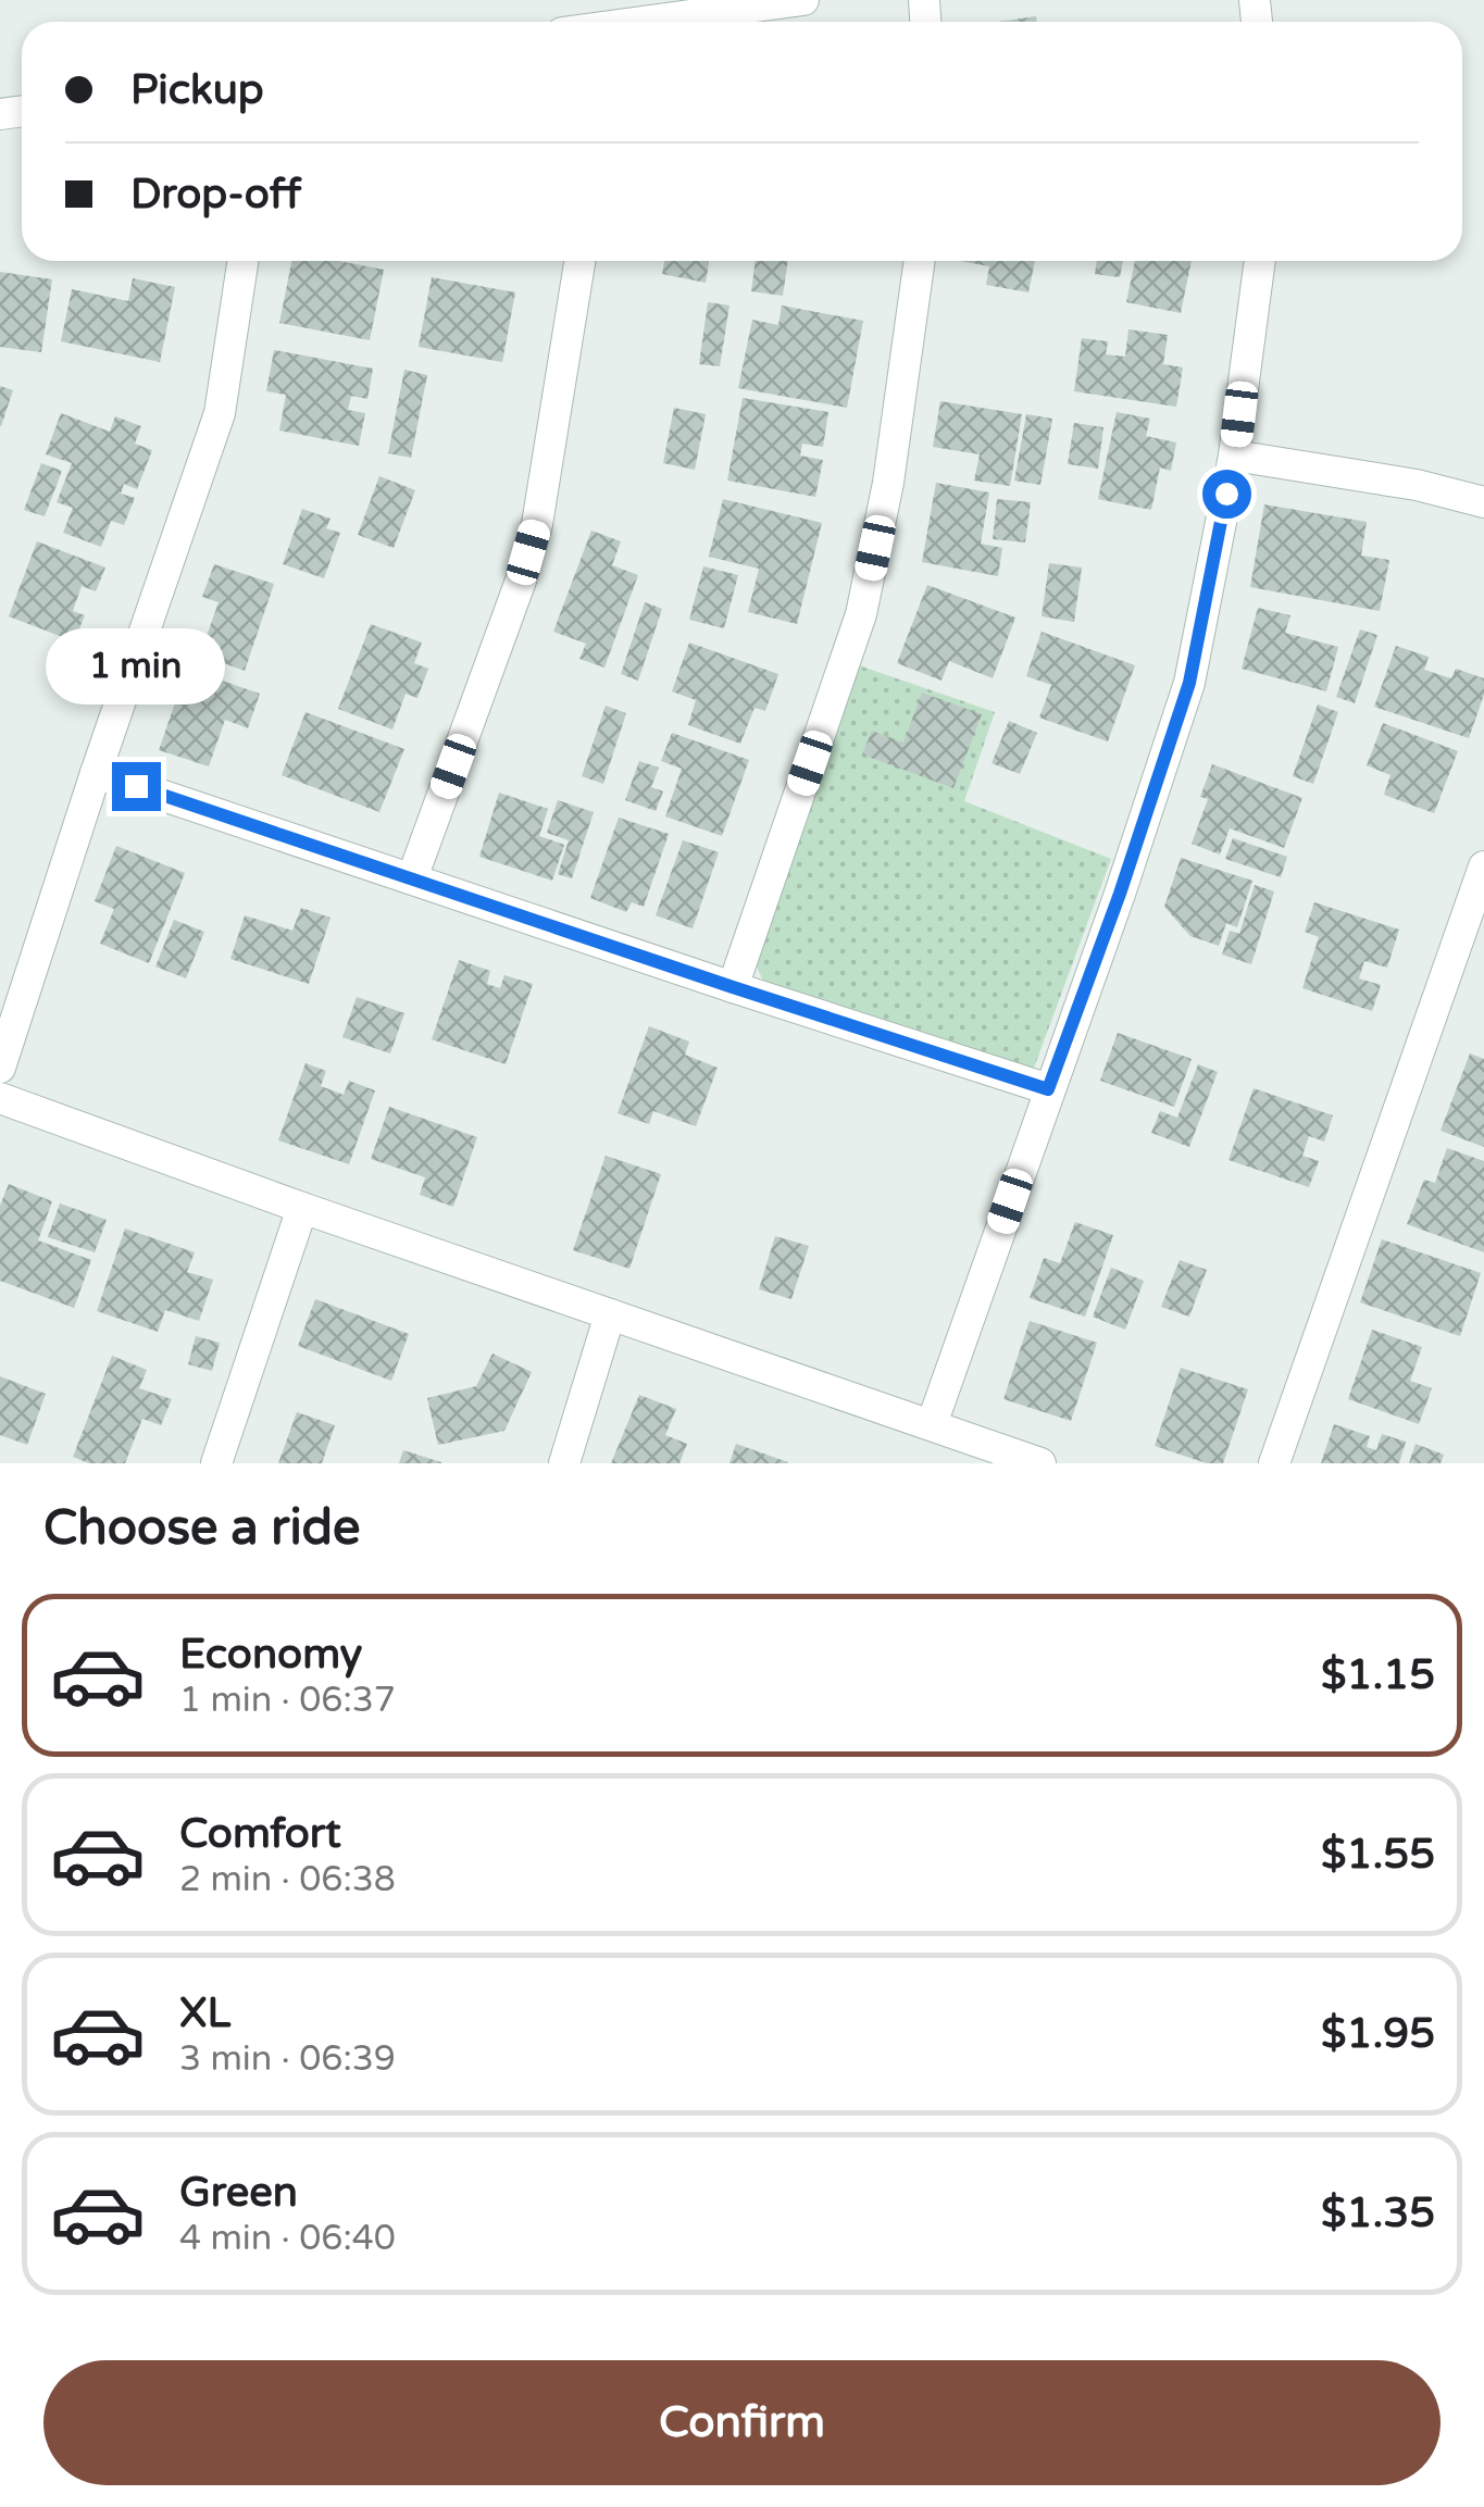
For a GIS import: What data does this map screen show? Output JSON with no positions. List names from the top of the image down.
{
  "page": {
    "banner": ["Pickup", "Drop-off"],
    "bubble": "1 min",
    "heading": "Choose a ride",
    "list": [
      {
        "name": "Economy",
        "note": "1 min · 06:37",
        "value": "$1.15"
      },
      {
        "name": "Comfort",
        "note": "2 min · 06:38",
        "value": "$1.55"
      },
      {
        "name": "XL",
        "note": "3 min · 06:39",
        "value": "$1.95"
      },
      {
        "name": "Green",
        "note": "4 min · 06:40",
        "value": "$1.35"
      }
    ],
    "buttons": "Confirm"
  }
}
